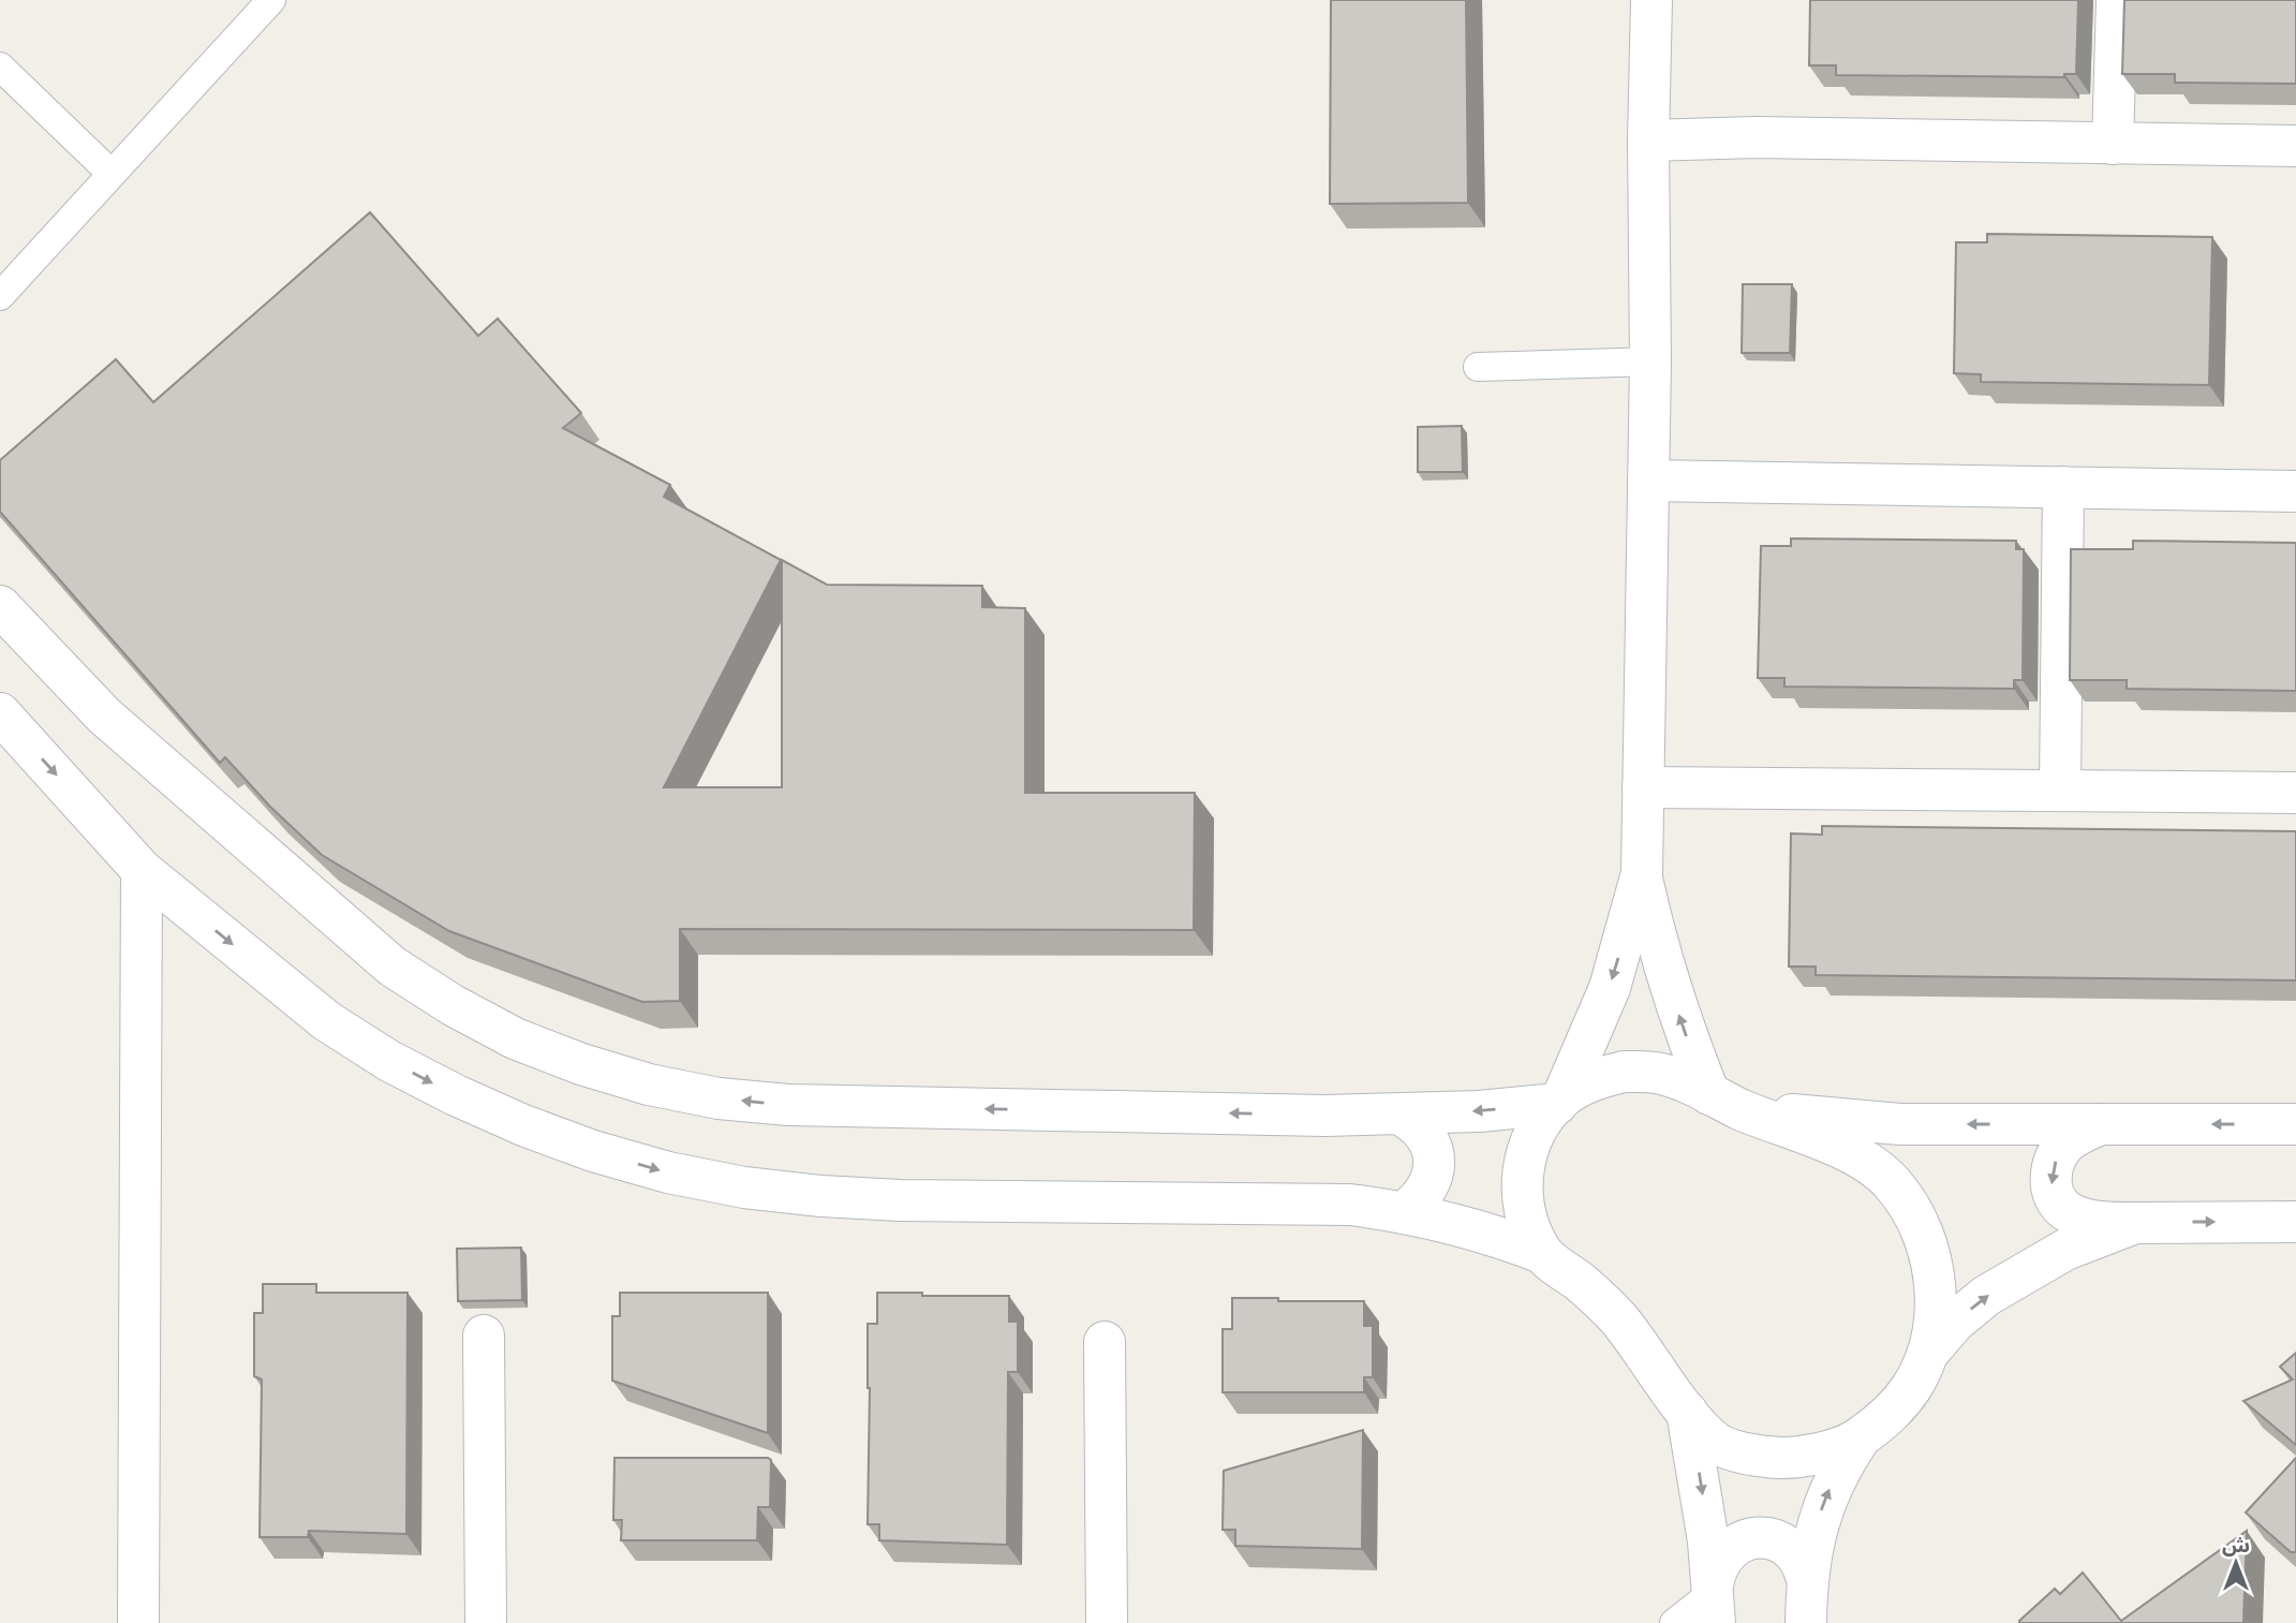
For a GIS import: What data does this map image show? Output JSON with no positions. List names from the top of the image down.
{
  "north": "top"
}
